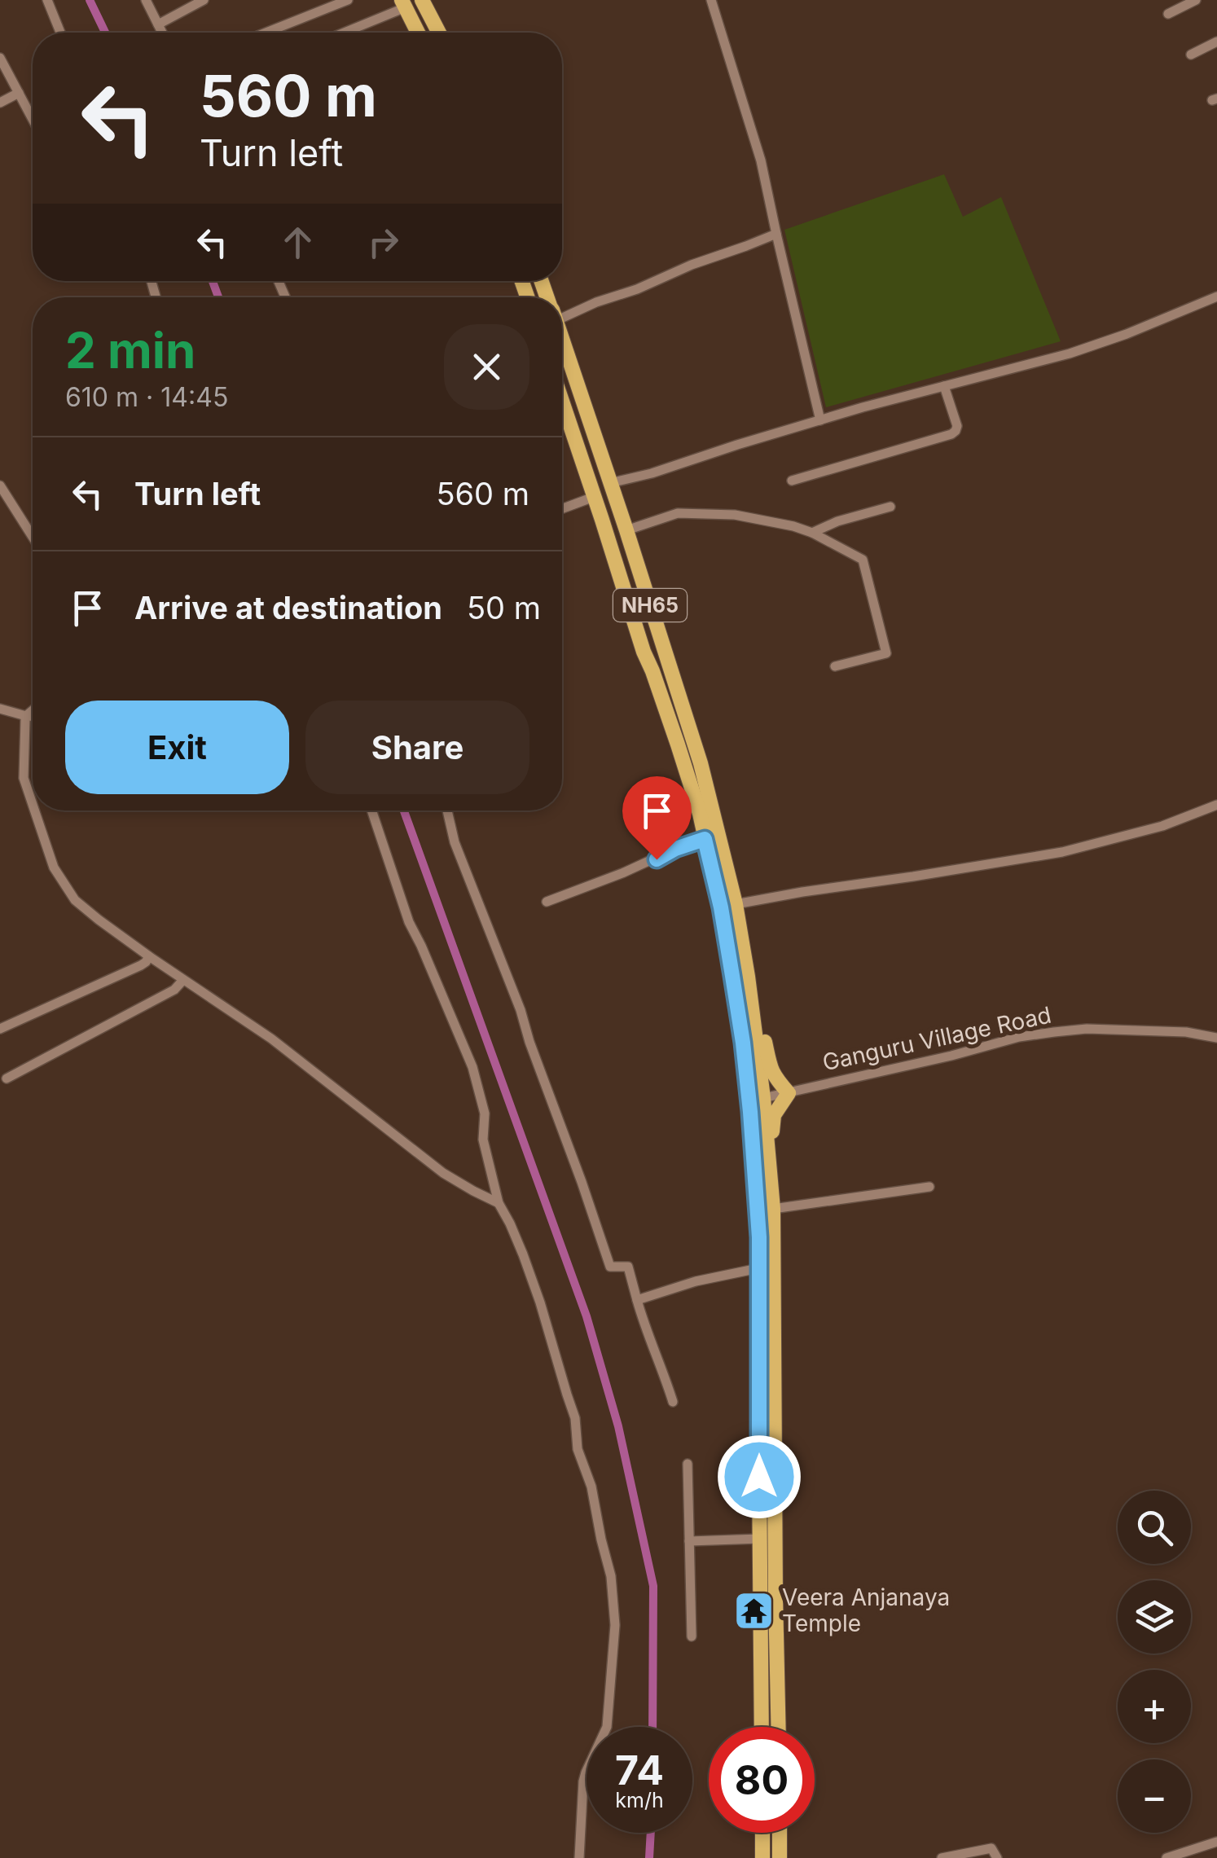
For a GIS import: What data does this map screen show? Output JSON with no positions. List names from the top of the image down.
{
  "streets": {
    "highway": ["NH65"],
    "street": ["Ganguru Village Road"]
  },
  "crossings": [
    ["NH65", "Ganguru Village Road"]
  ],
  "places": {
    "temple": ["Veera Anjanaya Temple"]
  },
  "page": {
    "turn": ["560 m", "Turn left"],
    "heading": ["2 min", "610 m · 14:45"],
    "list": [
      {
        "name": "Turn left",
        "value": "560 m"
      },
      {
        "name": "Arrive at destination",
        "value": "50 m"
      }
    ],
    "buttons": ["Exit", "Share"],
    "map_buttons": ["+", "−"],
    "speed": "74 km/h",
    "limit": "80"
  }
}
